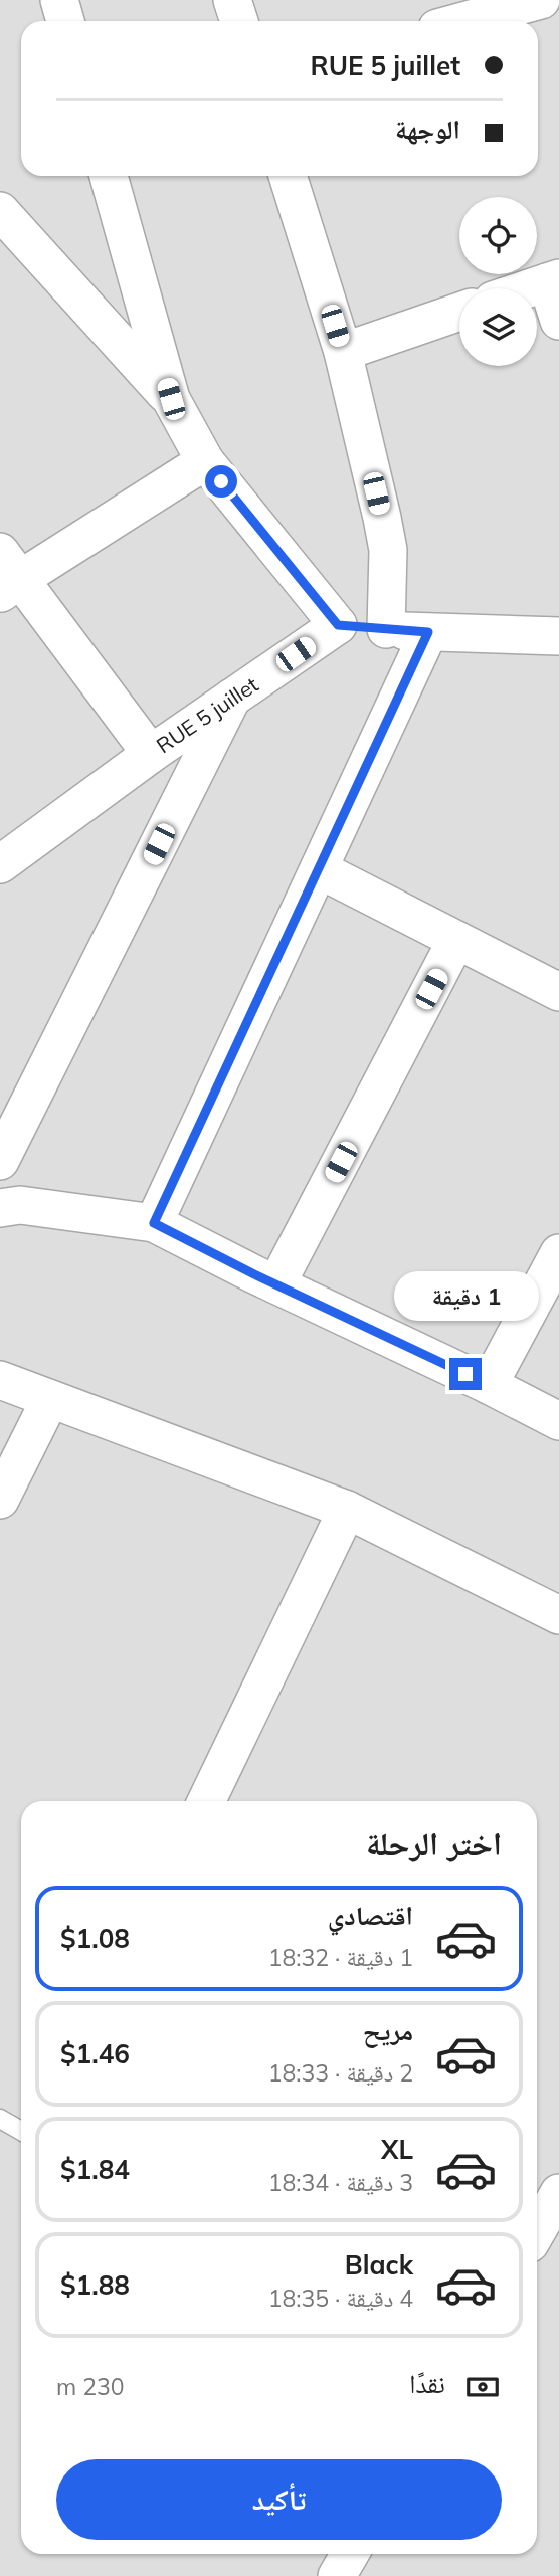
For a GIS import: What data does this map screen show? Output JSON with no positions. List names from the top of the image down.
{
  "streets": {
    "street": ["RUE 5 juillet"]
  },
  "page": {
    "banner": ["RUE 5 juillet", "الوجهة"],
    "bubble": "1 دقيقة",
    "heading": "اختر الرحلة",
    "list": [
      {
        "name": "اقتصادي",
        "note": "1 دقيقة · 18:32",
        "value": "$1.08"
      },
      {
        "name": "مريح",
        "note": "2 دقيقة · 18:33",
        "value": "$1.46"
      },
      {
        "name": "XL",
        "note": "3 دقيقة · 18:34",
        "value": "$1.84"
      },
      {
        "name": "Black",
        "note": "4 دقيقة · 18:35",
        "value": "$1.88"
      }
    ],
    "pay": ["نقدًا", "230 m"],
    "buttons": "تأكيد"
  }
}
